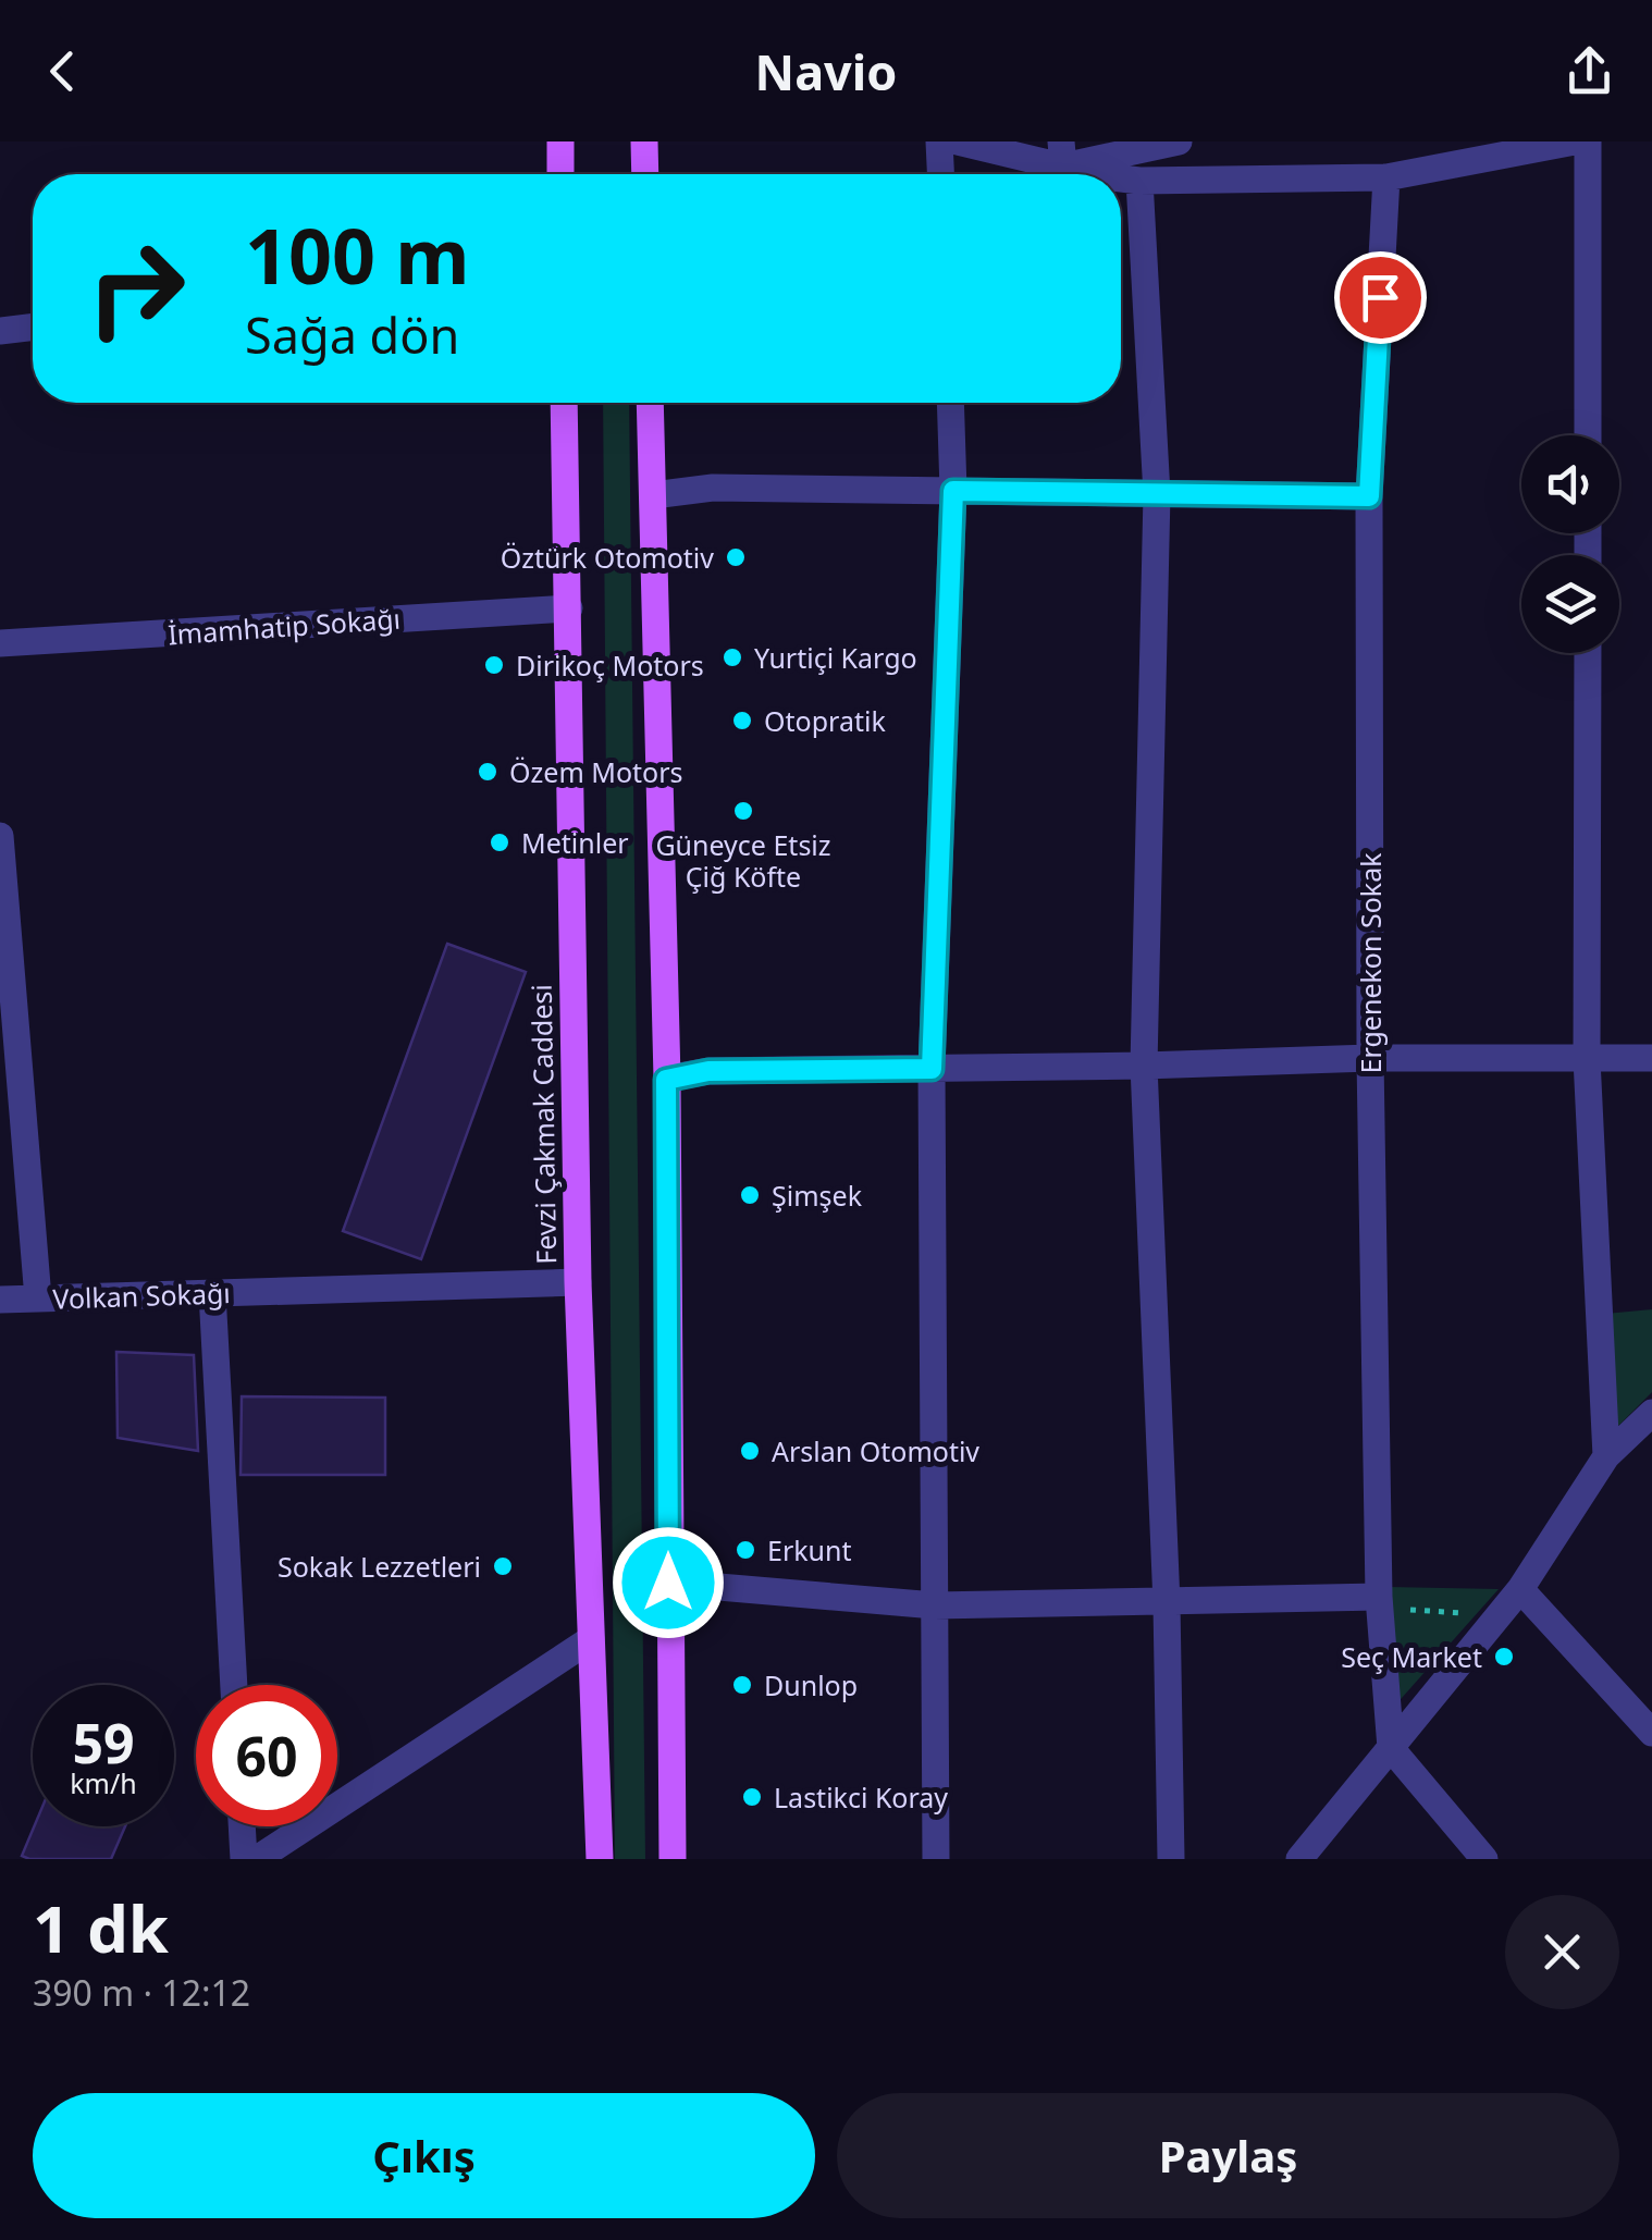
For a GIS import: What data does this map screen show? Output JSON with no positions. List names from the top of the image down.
{
  "streets": {
    "main road": ["Fevzi Çakmak Caddesi"],
    "street": ["İmamhatip Sokağı", "Ergenekon Sokak", "Volkan Sokağı"]
  },
  "crossings": [
    ["İmamhatip Sokağı", "Fevzi Çakmak Caddesi"],
    ["Fevzi Çakmak Caddesi", "Volkan Sokağı"]
  ],
  "places": [
    "Öztürk Otomotiv",
    "Yurtiçi Kargo",
    "Dirikoç Motors",
    "Otopratik",
    "Özem Motors",
    "Güneyce Etsiz Çiğ Köfte",
    "Metinler",
    "Şimşek",
    "Arslan Otomotiv",
    "Erkunt",
    "Sokak Lezzetleri",
    "Seç Market",
    "Dunlop",
    "Lastikci Koray"
  ],
  "page": {
    "header": "Navio",
    "turn": ["100 m", "Sağa dön"],
    "speed": "59 km/h",
    "limit": "60",
    "heading": ["1 dk", "390 m · 12:12"],
    "buttons": ["Çıkış", "Paylaş"]
  }
}
